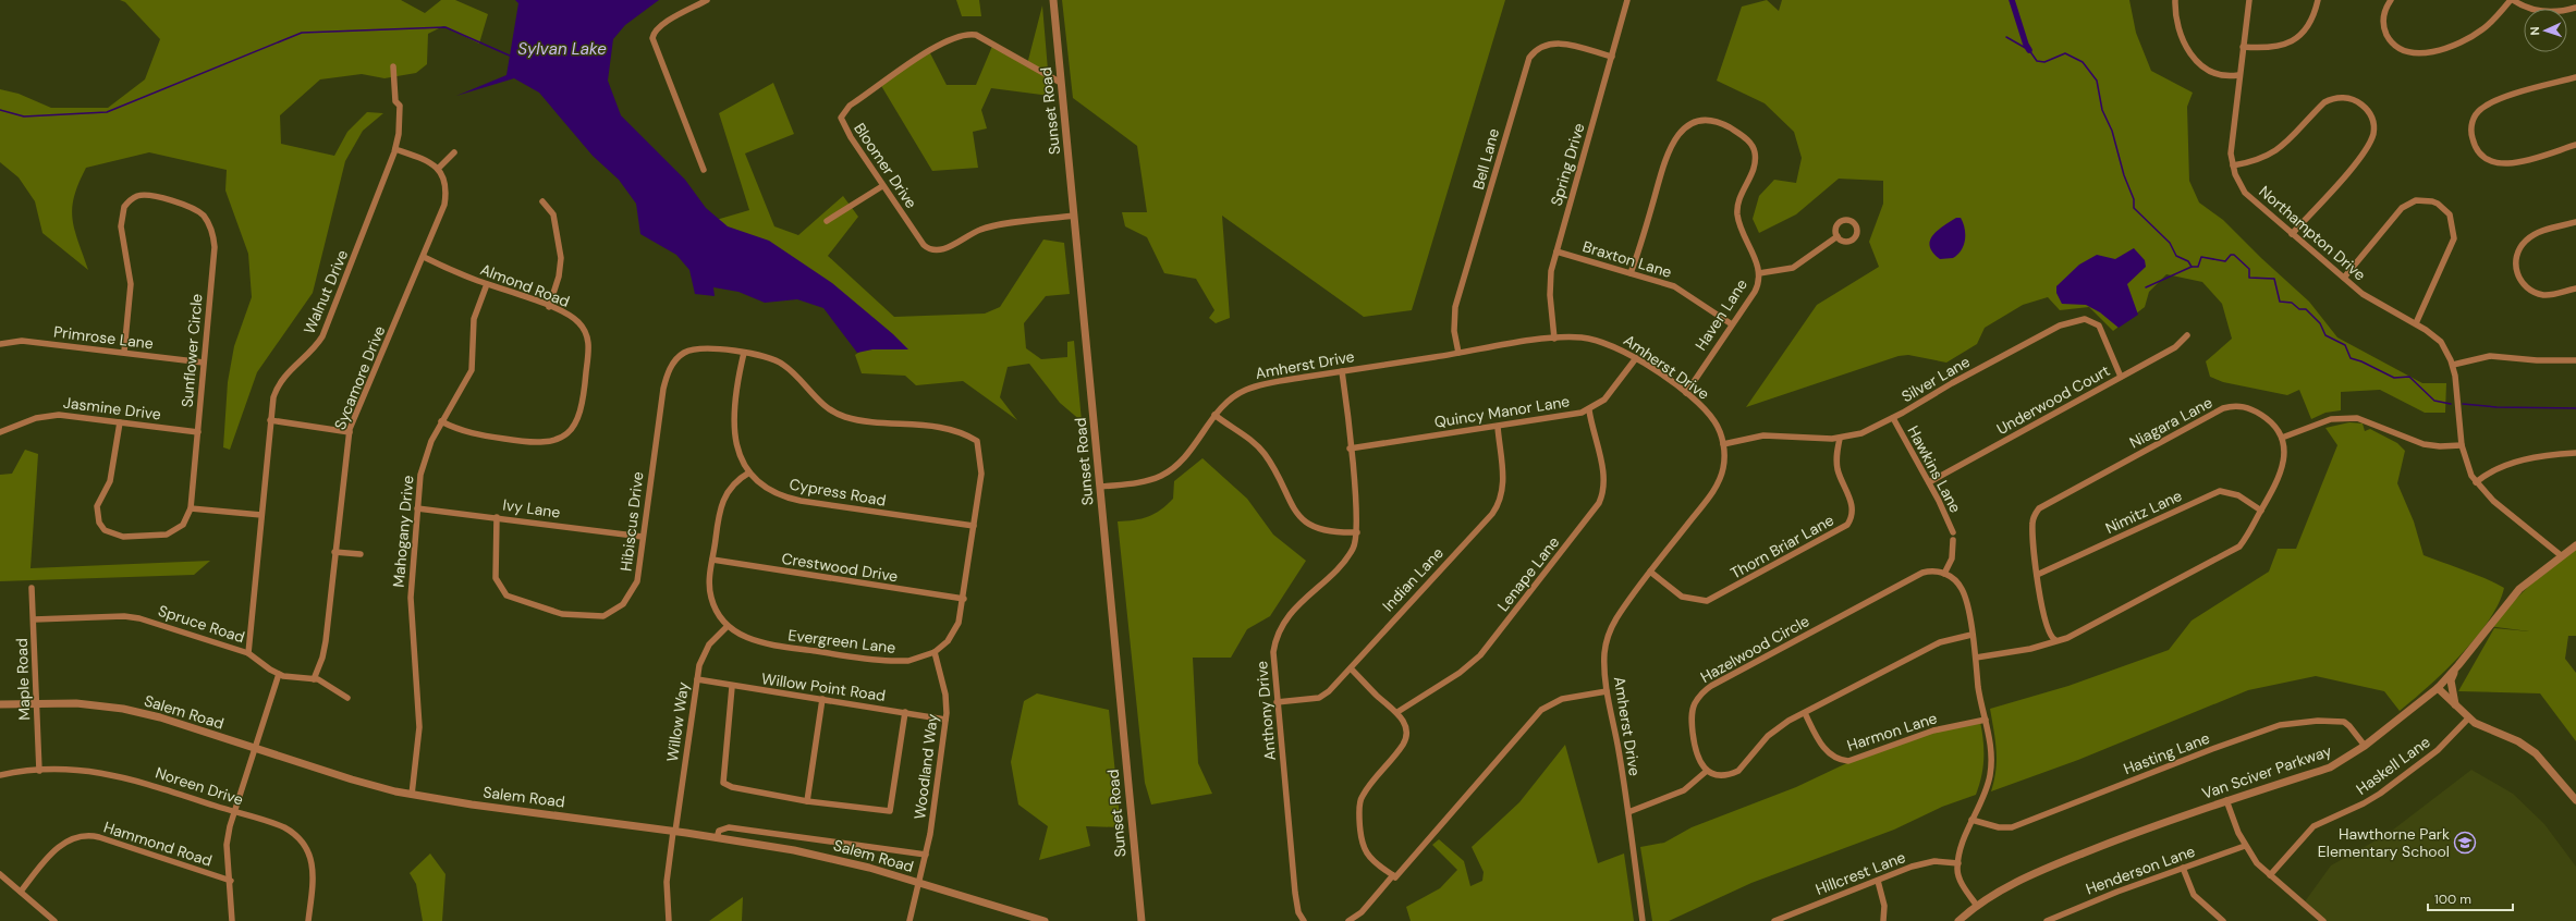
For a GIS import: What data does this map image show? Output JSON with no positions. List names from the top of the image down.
{
  "streets": {
    "street": [
      "Sunset Road",
      "Bell Lane",
      "Spring Drive",
      "Bloomer Drive",
      "Northampton Drive",
      "Braxton Lane",
      "Almond Road",
      "Walnut Drive",
      "Haven Lane",
      "Primrose Lane",
      "Sunflower Circle",
      "Amherst Drive",
      "Sycamore Drive",
      "Silver Lane",
      "Underwood Court",
      "Jasmine Drive",
      "Quincy Manor Lane",
      "Niagara Lane",
      "Hawkins Lane",
      "Cypress Road",
      "Ivy Lane",
      "Nimitz Lane",
      "Hibiscus Drive",
      "Mahogany Drive",
      "Thorn Briar Lane",
      "Crestwood Drive",
      "Lenape Lane",
      "Indian Lane",
      "Spruce Road",
      "Evergreen Lane",
      "Hazelwood Circle",
      "Maple Road",
      "Willow Point Road",
      "Anthony Drive",
      "Salem Road",
      "Willow Way",
      "Harmon Lane",
      "Hasting Lane",
      "Haskell Lane",
      "Woodland Way",
      "Van Sciver Parkway",
      "Noreen Drive",
      "Hammond Road",
      "Henderson Lane",
      "Hillcrest Lane"
    ]
  },
  "crossings": [
    ["Sunset Road", "Bloomer Drive"],
    ["Sunset Road", "Amherst Drive"],
    ["Bell Lane", "Spring Drive"],
    ["Bell Lane", "Amherst Drive"],
    ["Spring Drive", "Braxton Lane"],
    ["Spring Drive", "Amherst Drive"],
    ["Northampton Drive", "Van Sciver Parkway"],
    ["Braxton Lane", "Haven Lane"],
    ["Almond Road", "Sycamore Drive"],
    ["Almond Road", "Mahogany Drive"],
    ["Walnut Drive", "Spruce Road"],
    ["Haven Lane", "Amherst Drive"],
    ["Primrose Lane", "Sunflower Circle"],
    ["Sunflower Circle", "Jasmine Drive"],
    ["Amherst Drive", "Silver Lane"],
    ["Amherst Drive", "Quincy Manor Lane"],
    ["Amherst Drive", "Thorn Briar Lane"],
    ["Amherst Drive", "Anthony Drive"],
    ["Sycamore Drive", "Spruce Road"],
    ["Silver Lane", "Underwood Court"],
    ["Silver Lane", "Hawkins Lane"],
    ["Silver Lane", "Thorn Briar Lane"],
    ["Underwood Court", "Hawkins Lane"],
    ["Quincy Manor Lane", "Lenape Lane"],
    ["Quincy Manor Lane", "Indian Lane"],
    ["Quincy Manor Lane", "Anthony Drive"],
    ["Niagara Lane", "Nimitz Lane"],
    ["Cypress Road", "Hibiscus Drive"],
    ["Cypress Road", "Evergreen Lane"],
    ["Ivy Lane", "Hibiscus Drive"],
    ["Ivy Lane", "Mahogany Drive"],
    ["Hibiscus Drive", "Evergreen Lane"],
    ["Mahogany Drive", "Salem Road"],
    ["Crestwood Drive", "Evergreen Lane"],
    ["Indian Lane", "Anthony Drive"],
    ["Spruce Road", "Maple Road"],
    ["Evergreen Lane", "Willow Way"],
    ["Evergreen Lane", "Woodland Way"],
    ["Maple Road", "Salem Road"],
    ["Maple Road", "Noreen Drive"],
    ["Willow Point Road", "Willow Way"],
    ["Willow Point Road", "Woodland Way"],
    ["Salem Road", "Willow Way"],
    ["Salem Road", "Woodland Way"],
    ["Hasting Lane", "Van Sciver Parkway"]
  ],
  "water": ["Sylvan Lake"],
  "places": {
    "school or university": ["Hawthorne Park Elementary School"]
  },
  "scale_bar": "100 m",
  "north": "left"
}
